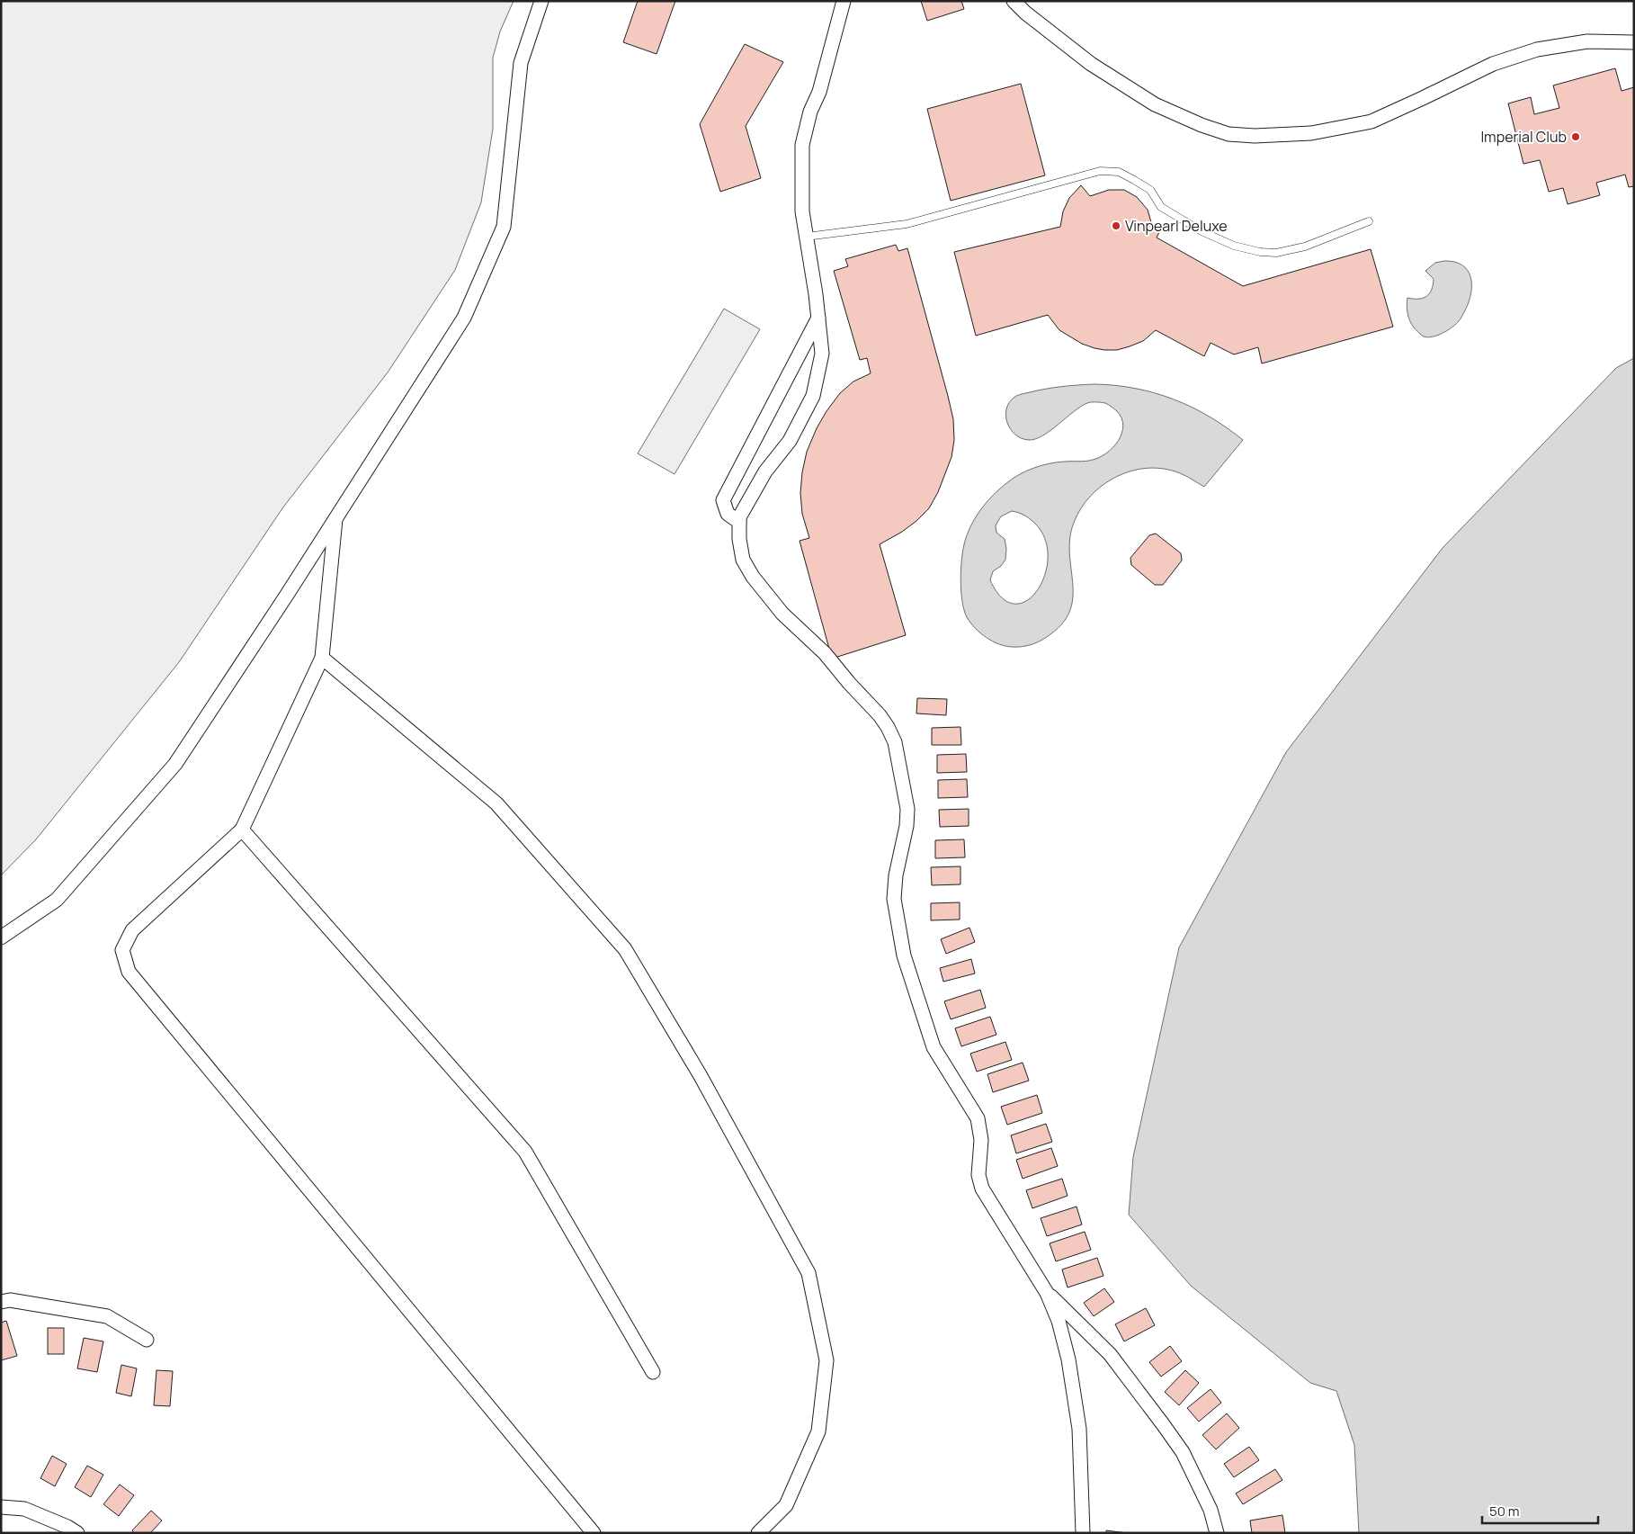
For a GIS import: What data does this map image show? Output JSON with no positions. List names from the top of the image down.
{
  "places": ["Imperial Club", "Vinpearl Deluxe"],
  "scale_bar": "50 m"
}
